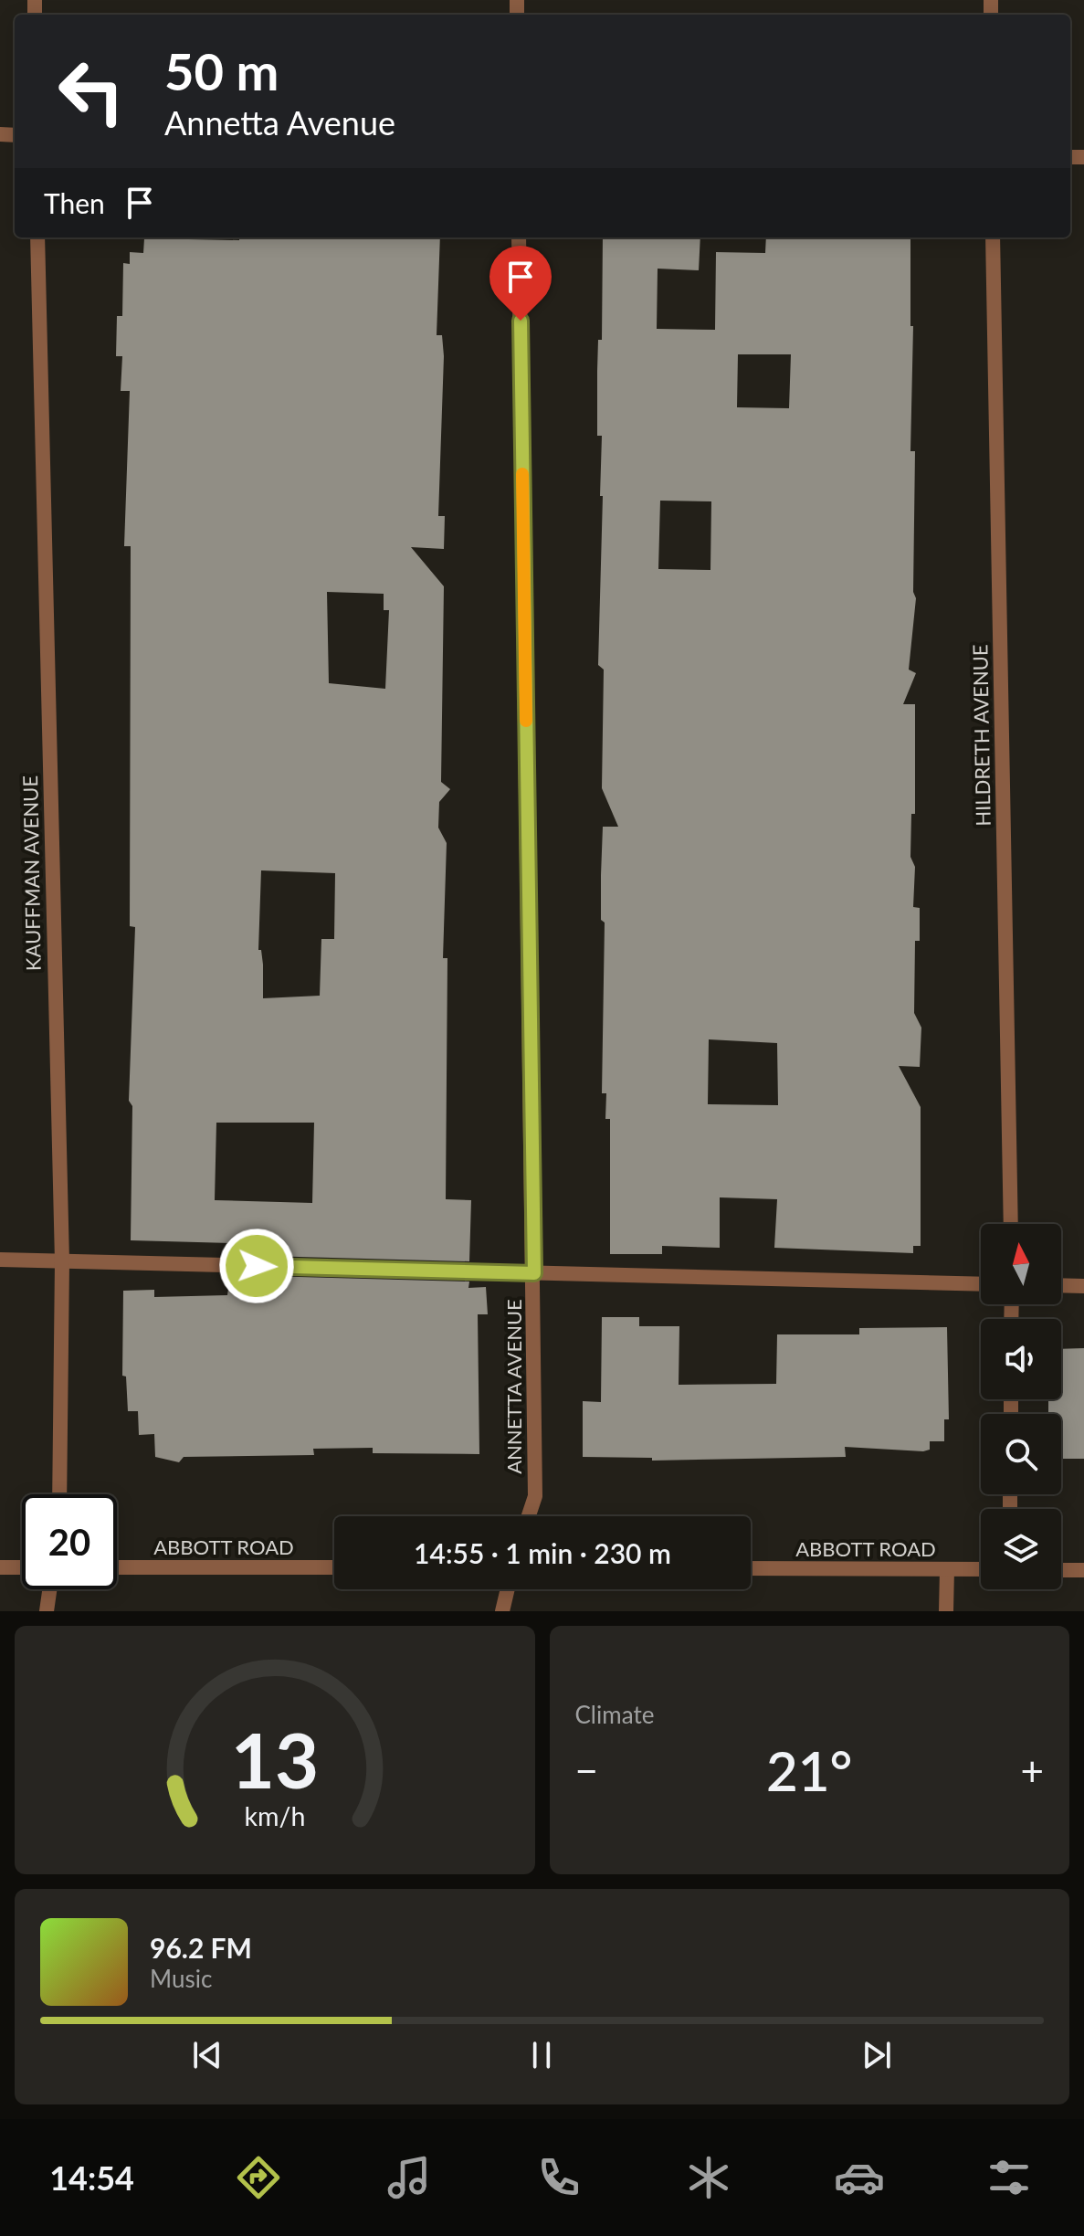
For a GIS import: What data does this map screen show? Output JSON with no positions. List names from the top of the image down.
{
  "streets": {
    "street": [
      "HILDRETH AVENUE",
      "KAUFFMAN AVENUE",
      "ANNETTA AVENUE",
      "ABBOTT ROAD"
    ]
  },
  "north": "top",
  "page": {
    "turn": ["50 m", "Annetta Avenue"],
    "then": "Then",
    "limit": "20",
    "trip": "14:55 · 1 min · 230 m",
    "tile": "Climate",
    "heat": ["−", "21°", "+"],
    "song": ["96.2 FM", "Music"],
    "tabs": "14:54",
    "gauge": ["13", "km/h"]
  }
}
